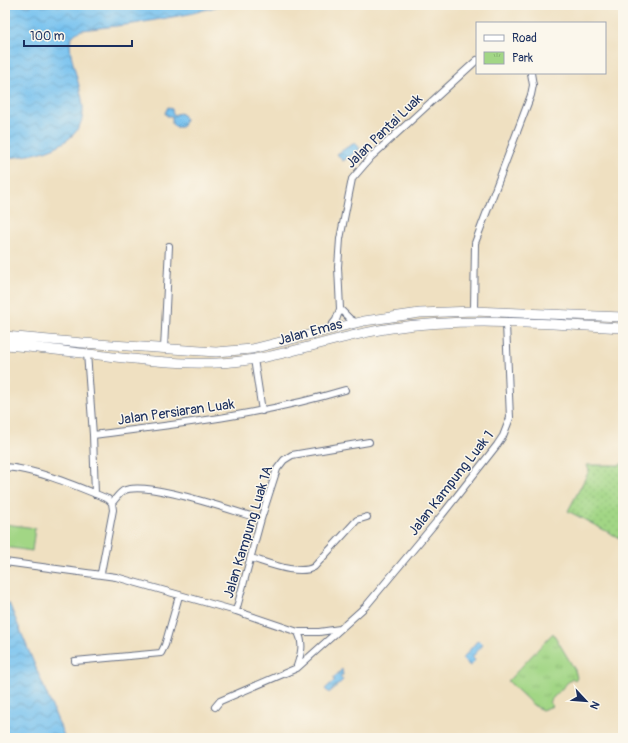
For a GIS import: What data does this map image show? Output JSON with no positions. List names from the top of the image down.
{
  "streets": {
    "main road": ["Jalan Emas"],
    "street": [
      "Jalan Pantai Luak",
      "Jalan Persiaran Luak",
      "Jalan Kampung Luak 1",
      "Jalan Kampung Luak 1A"
    ]
  },
  "crossings": [
    ["Jalan Pantai Luak", "Jalan Emas"],
    ["Jalan Emas", "Jalan Kampung Luak 1"]
  ],
  "legend": ["Road", "Park"],
  "scale_bar": "100 m",
  "north": "bottom right"
}
